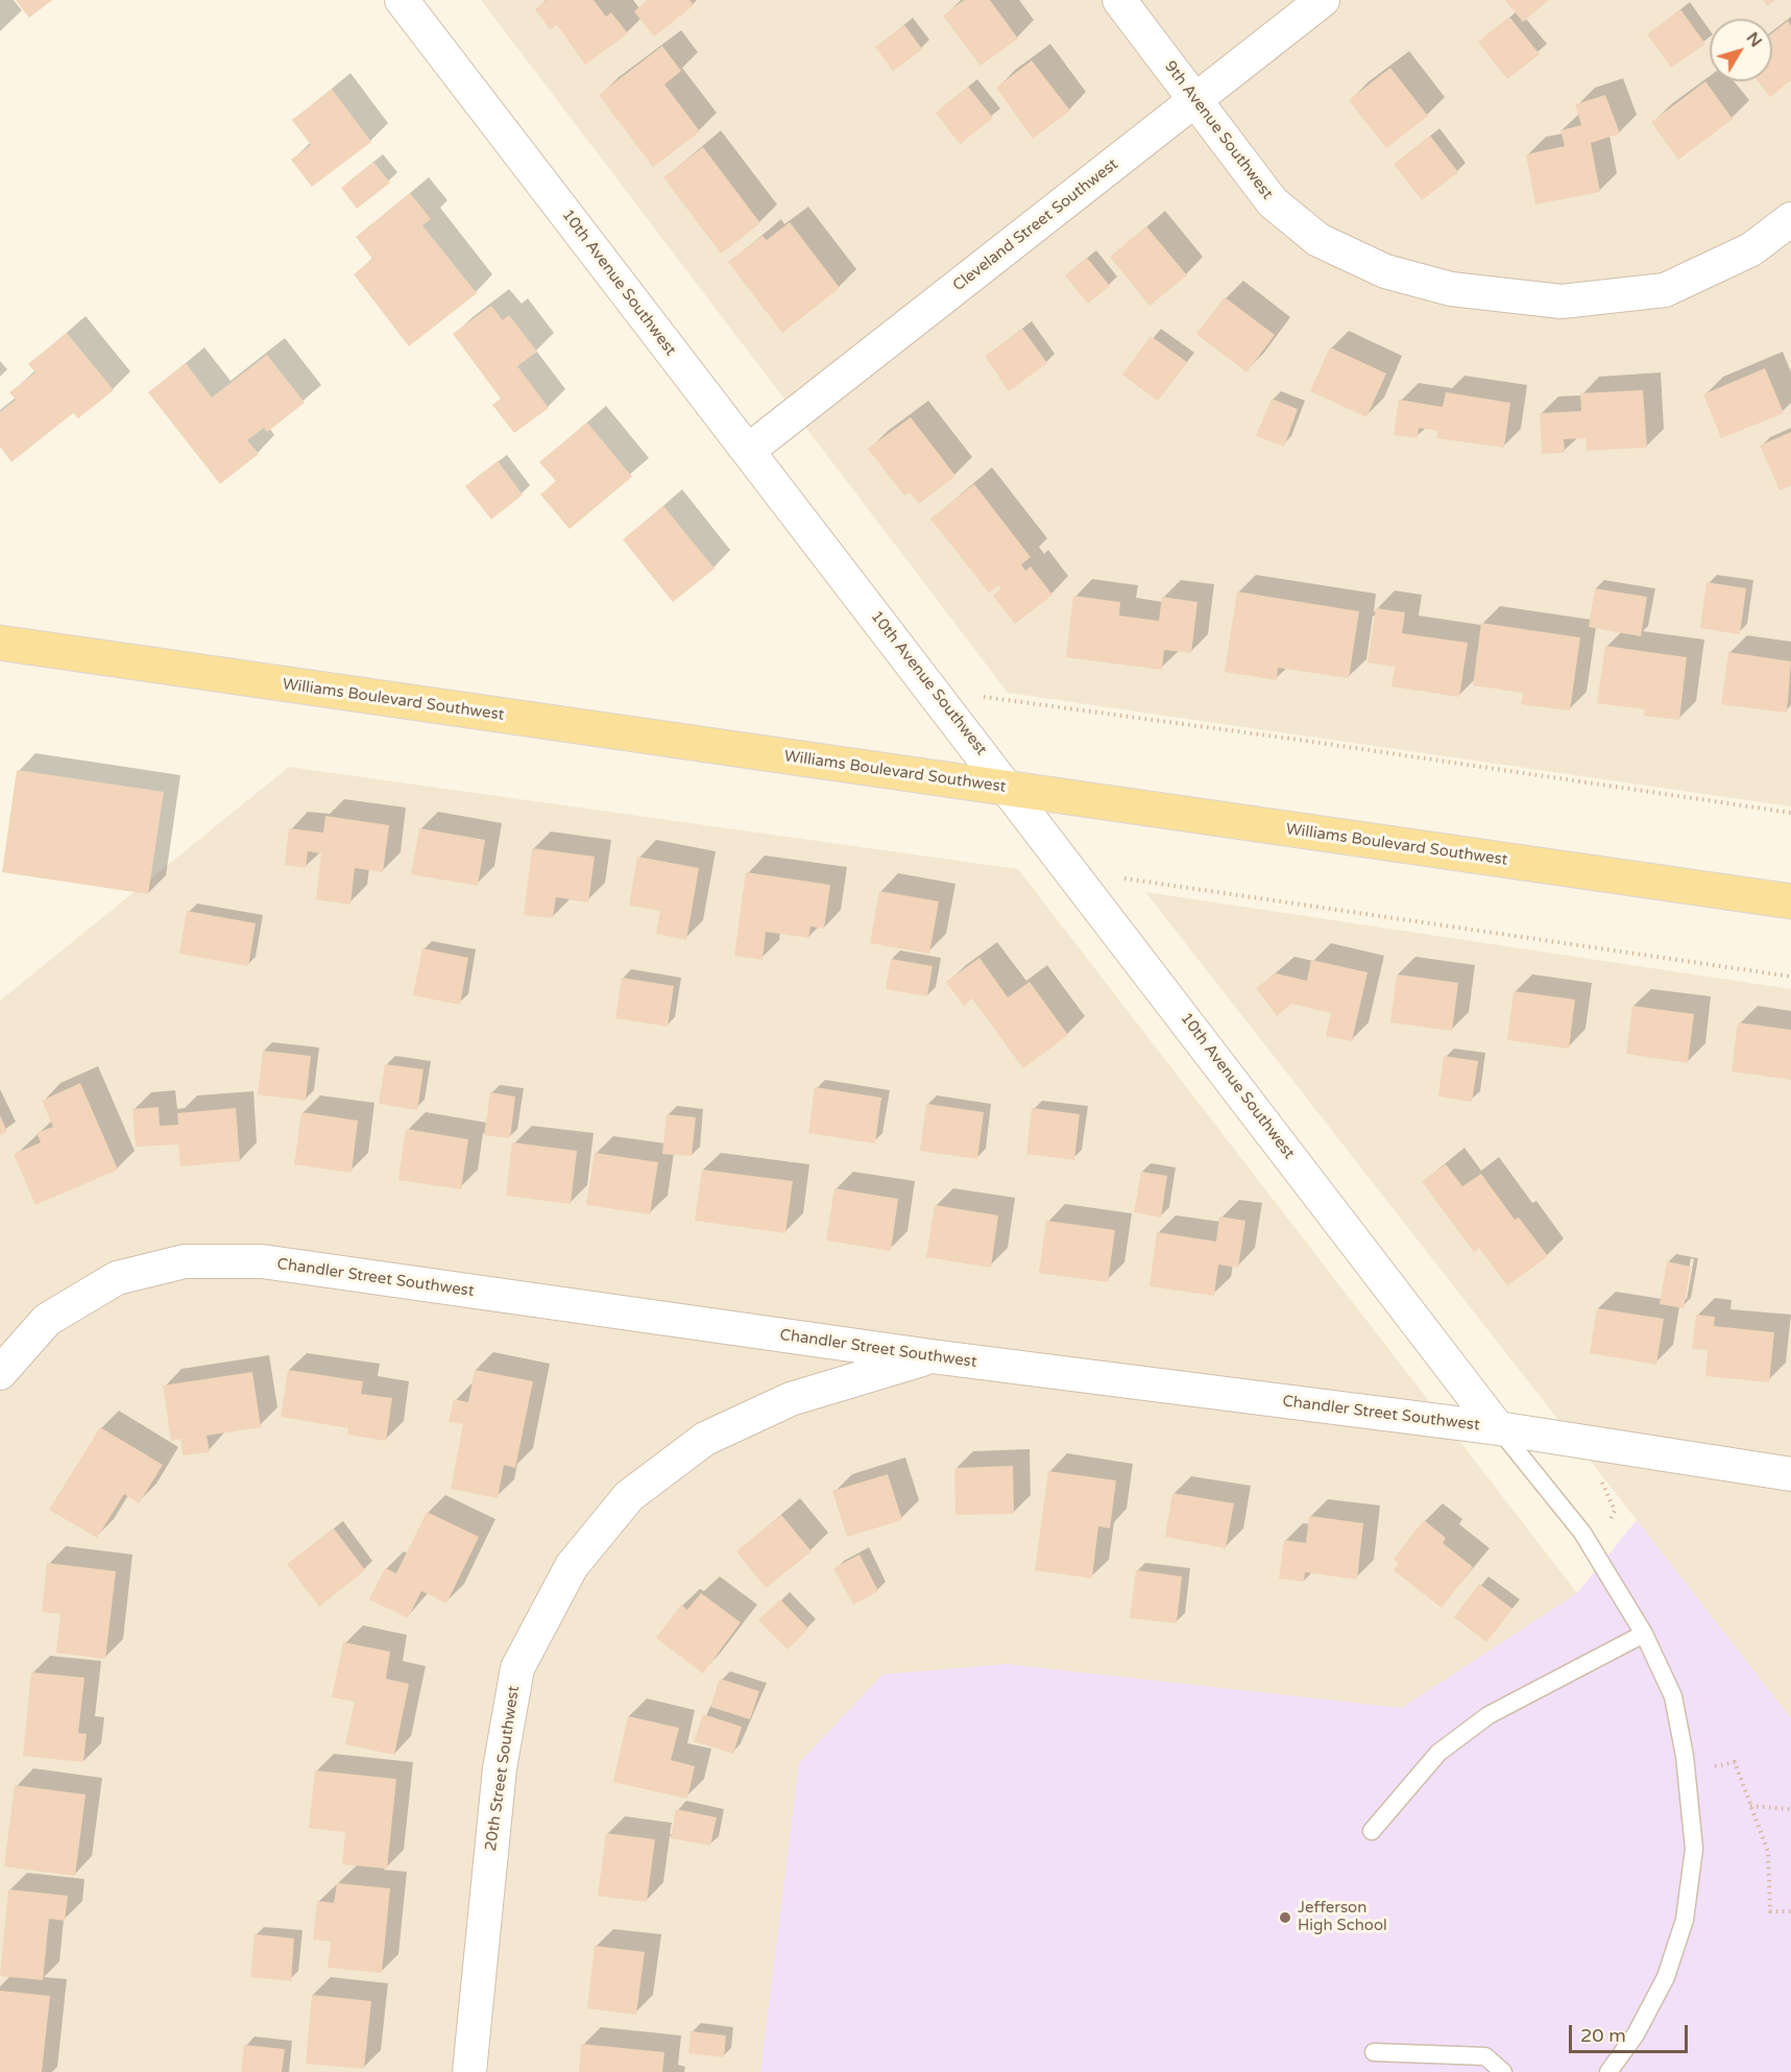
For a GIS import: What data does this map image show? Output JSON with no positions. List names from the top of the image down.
{
  "streets": {
    "main road": ["Williams Boulevard Southwest"],
    "street": [
      "9th Avenue Southwest",
      "Cleveland Street Southwest",
      "10th Avenue Southwest",
      "Chandler Street Southwest",
      "20th Street Southwest"
    ]
  },
  "crossings": [
    ["9th Avenue Southwest", "Cleveland Street Southwest"],
    ["Cleveland Street Southwest", "10th Avenue Southwest"],
    ["10th Avenue Southwest", "Williams Boulevard Southwest"],
    ["10th Avenue Southwest", "Chandler Street Southwest"],
    ["Chandler Street Southwest", "20th Street Southwest"]
  ],
  "places": ["Jefferson High School"],
  "scale_bar": "20 m",
  "north": "top right"
}
